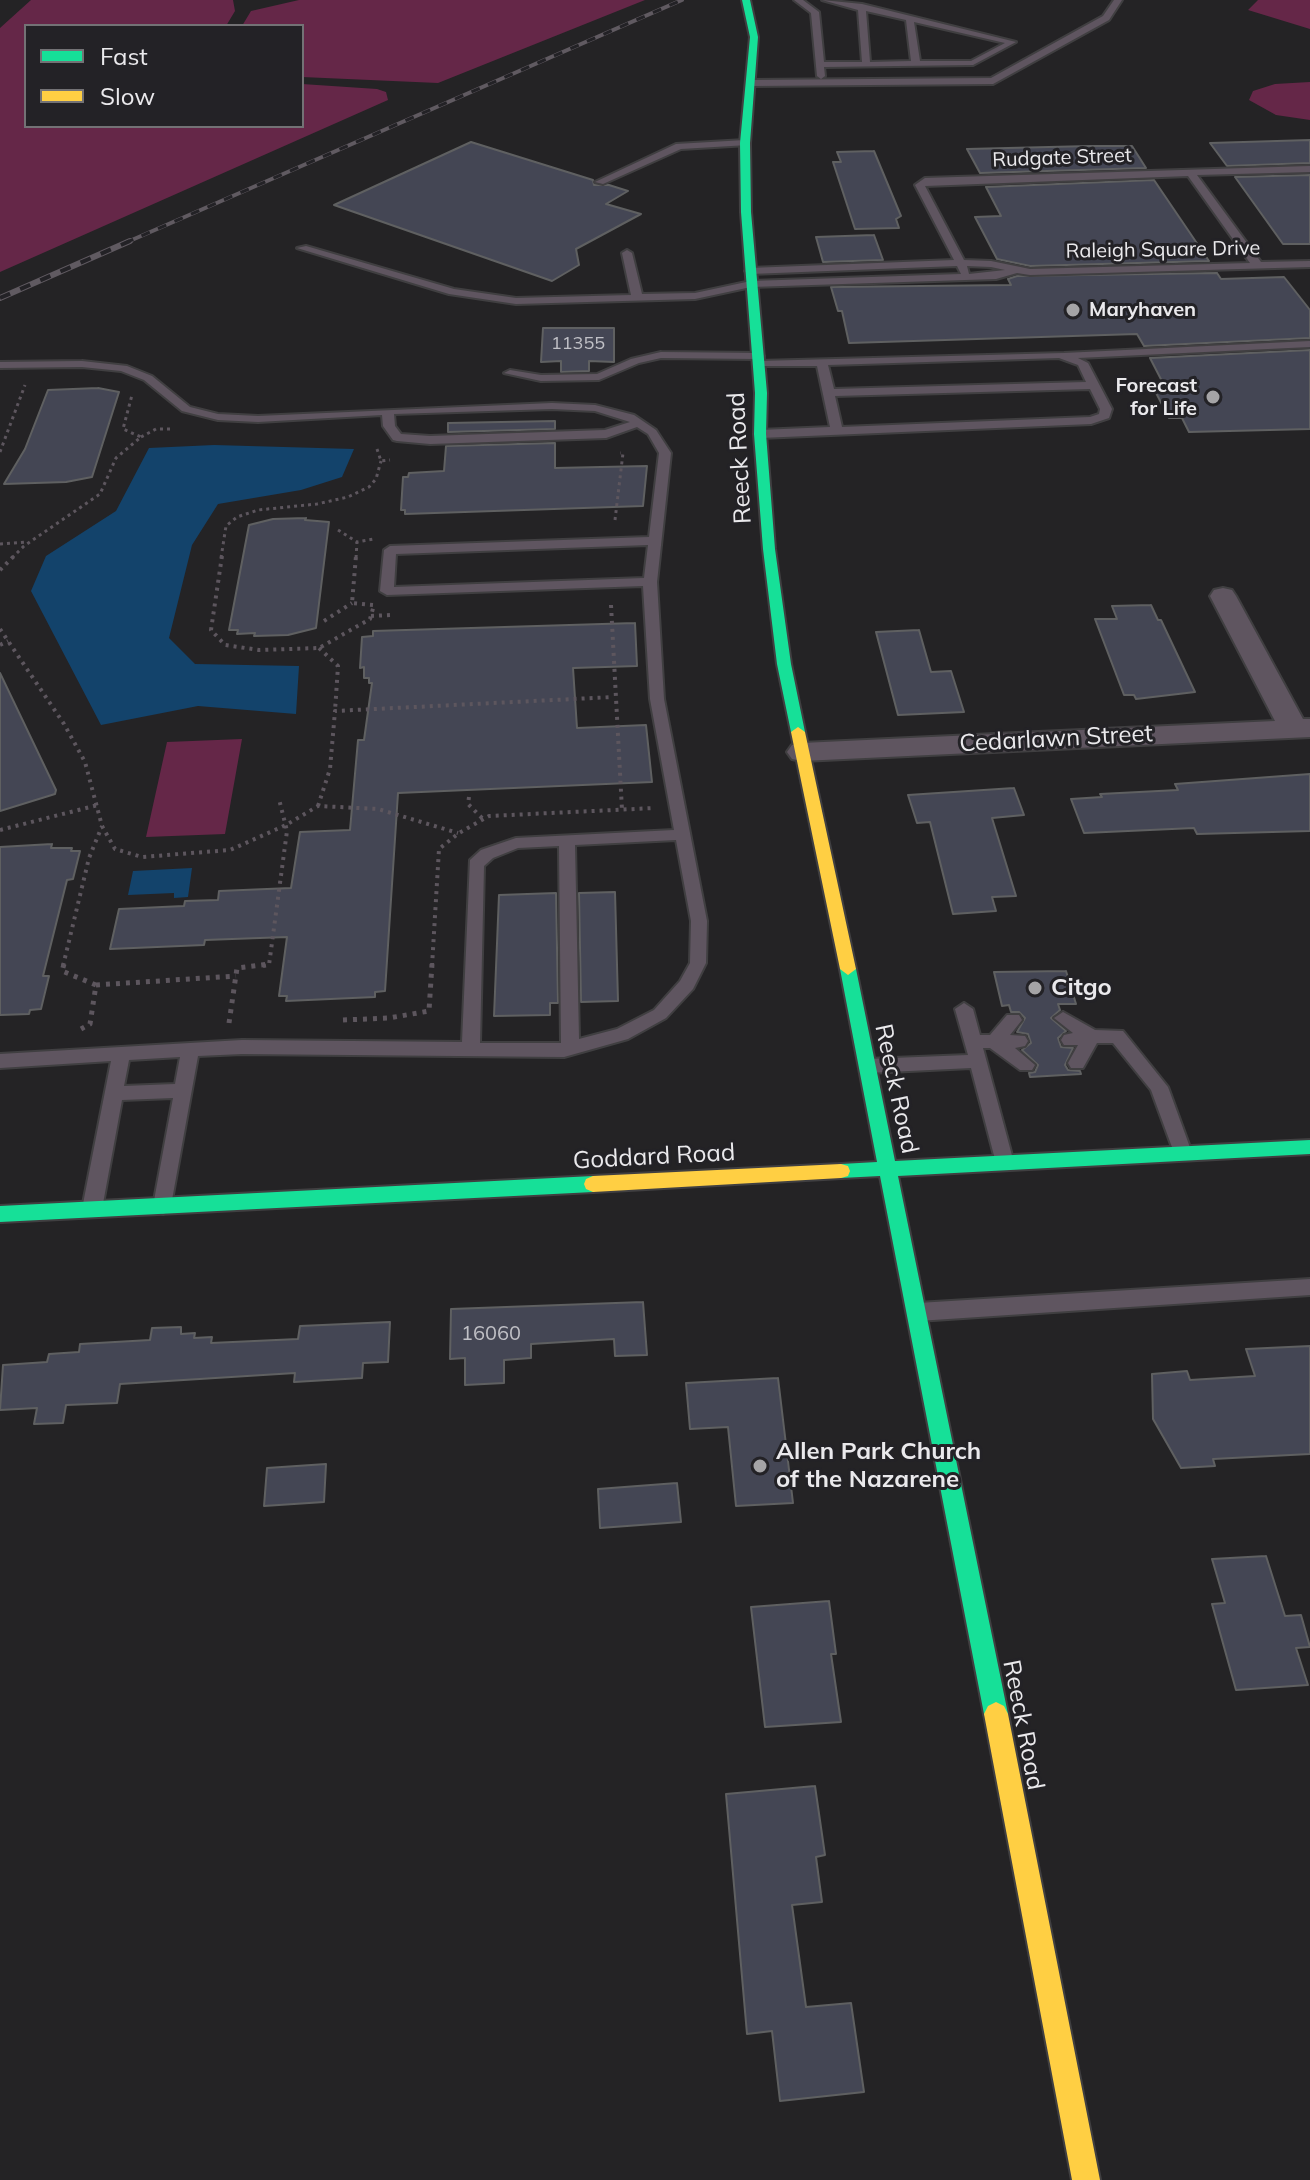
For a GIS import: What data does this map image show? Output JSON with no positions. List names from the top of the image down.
{
  "streets": {
    "street": ["Reeck Road", "Cedarlawn Street", "Goddard Road"],
    "lane": ["Rudgate Street", "Raleigh Square Drive"]
  },
  "crossings": [
    ["Rudgate Street", "Raleigh Square Drive"],
    ["Raleigh Square Drive", "Reeck Road"],
    ["Reeck Road", "Cedarlawn Street"],
    ["Reeck Road", "Goddard Road"]
  ],
  "places": [
    "Maryhaven",
    "Forecast for Life",
    "Citgo",
    "Allen Park Church of the Nazarene"
  ],
  "house_numbers": ["11355", "16060"],
  "legend": ["Fast", "Slow"]
}
